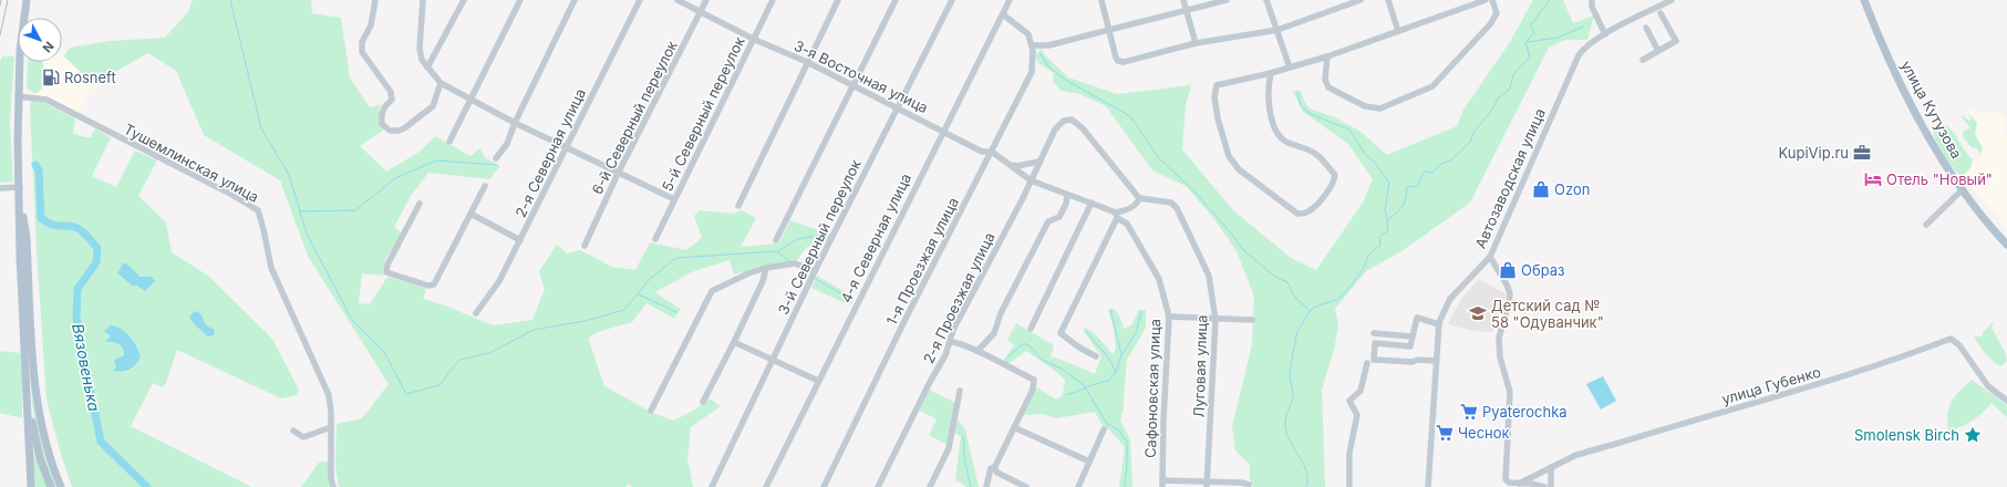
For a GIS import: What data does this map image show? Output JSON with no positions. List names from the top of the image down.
{
  "streets": {
    "main road": ["улица Кутузова"],
    "street": [
      "3-я Восточная улица",
      "5-й Северный переулок",
      "6-й Северный переулок",
      "2-я Северная улица",
      "Тушемлинская улица",
      "Автозаводская улица",
      "3-й Северный переулок",
      "4-я Северная улица",
      "1-я Проезжая улица",
      "2-я Проезжая улица",
      "Луговая улица",
      "улица Губенко",
      "Сафоновская улица"
    ]
  },
  "crossings": [
    ["3-я Восточная улица", "5-й Северный переулок"],
    ["3-я Восточная улица", "6-й Северный переулок"],
    ["3-я Восточная улица", "3-й Северный переулок"],
    ["3-я Восточная улица", "4-я Северная улица"],
    ["3-я Восточная улица", "1-я Проезжая улица"],
    ["3-я Восточная улица", "2-я Проезжая улица"],
    ["3-я Восточная улица", "Сафоновская улица"],
    ["2-я Проезжая улица", "Луговая улица"],
    ["2-я Проезжая улица", "Сафоновская улица"]
  ],
  "water": ["Вязовенька"],
  "places": {
    "fuel station": ["Rosneft"],
    "office": ["KupiVip.ru"],
    "hotel": ["Отель \"Новый\""],
    "shop": ["Ozon", "Образ"],
    "school or university": ["Детский сад № 58 \"Одуванчик\""],
    "supermarket": ["Pyaterochka", "Чеснок"],
    "place": ["Smolensk Birch"]
  },
  "north": "bottom right"
}
